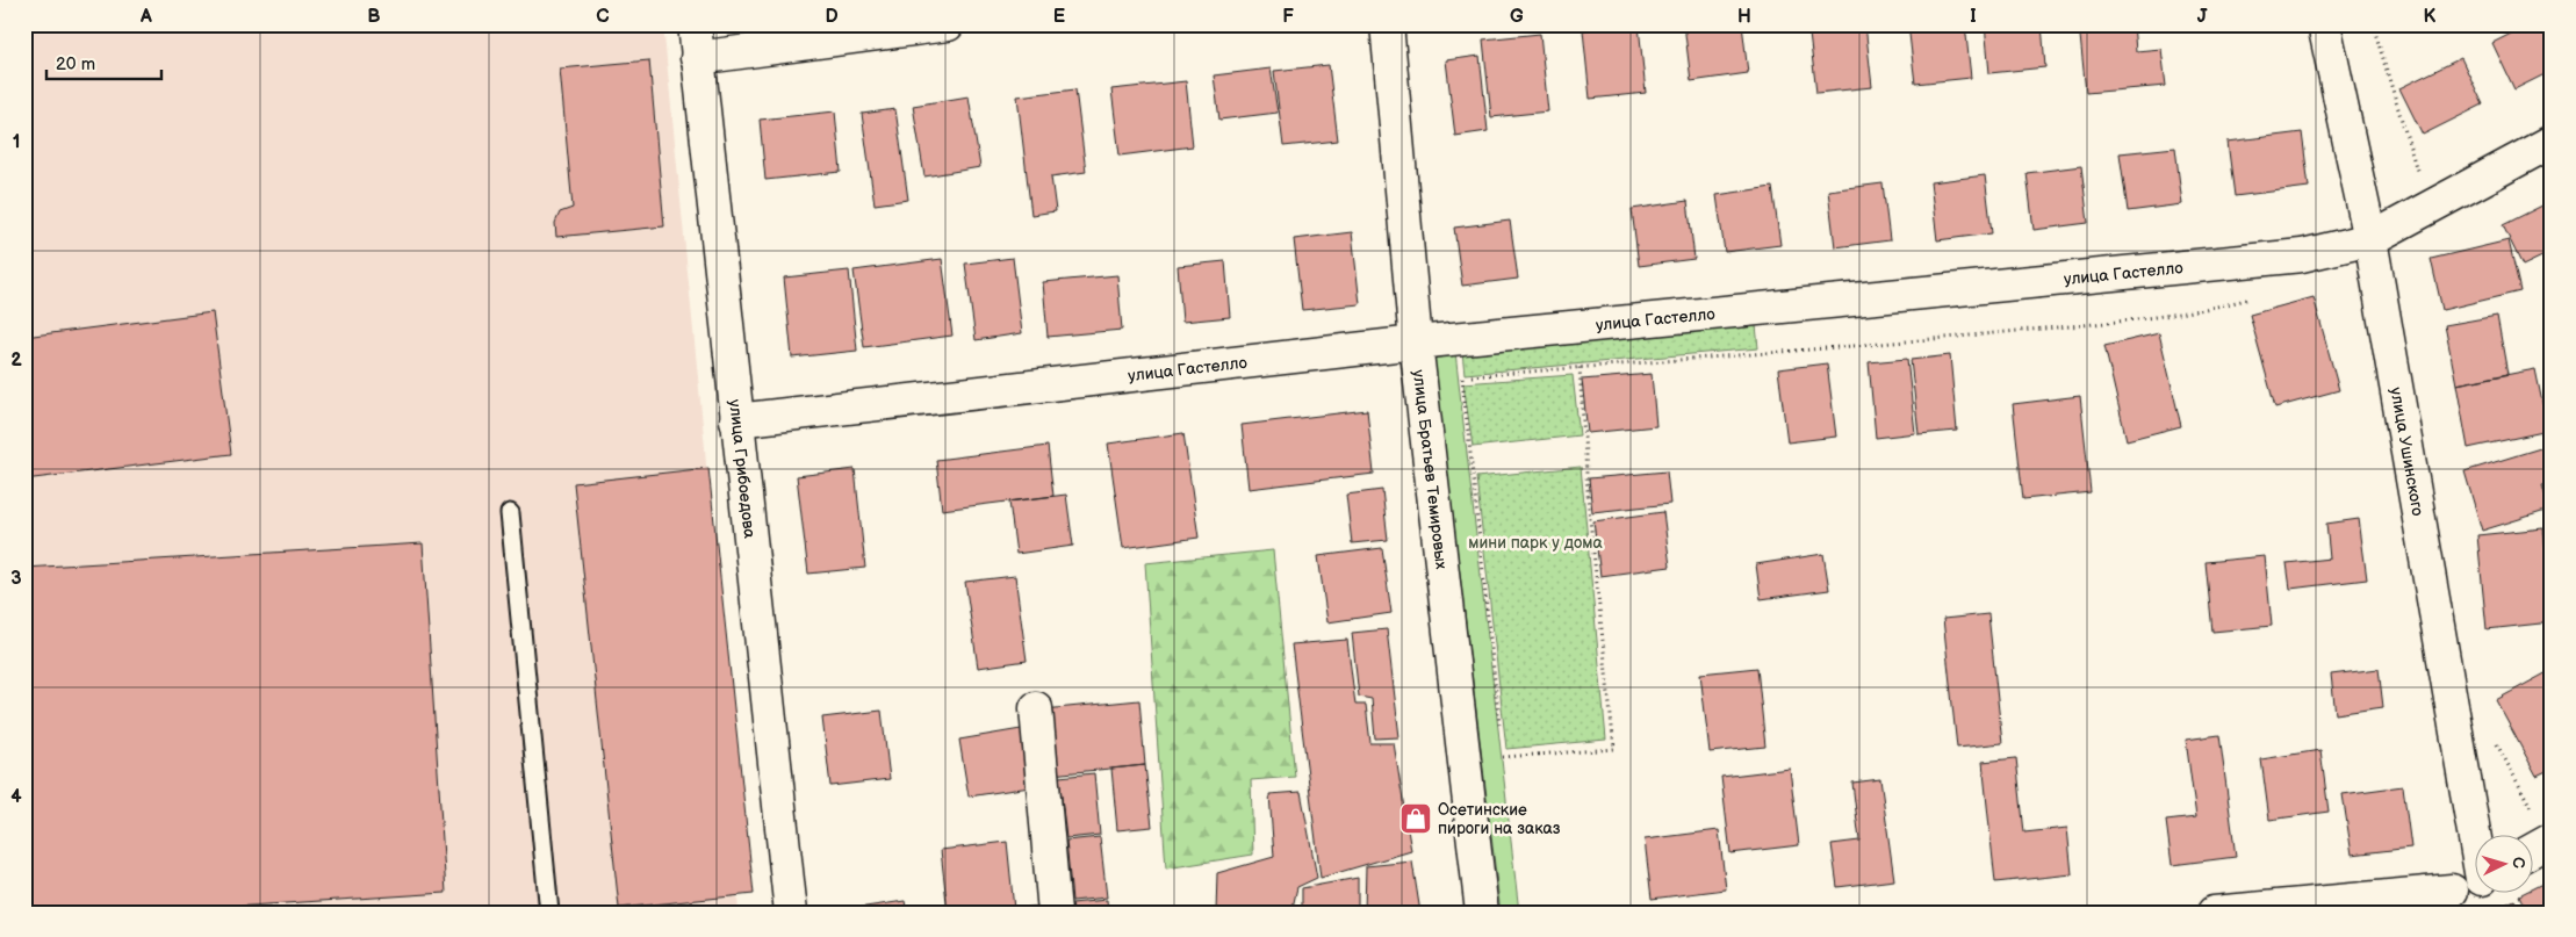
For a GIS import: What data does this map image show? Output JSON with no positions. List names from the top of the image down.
{
  "streets": {
    "street": [
      "улица Гастелло",
      "улица Ушинского",
      "улица Грибоедова",
      "улица Братьев Темировых"
    ]
  },
  "crossings": [
    ["улица Гастелло", "улица Ушинского"],
    ["улица Гастелло", "улица Грибоедова"],
    ["улица Гастелло", "улица Братьев Темировых"]
  ],
  "parks": ["мини парк у дома"],
  "places": {
    "shop": ["Осетинские пироги на заказ"]
  },
  "scale_bar": "20 m",
  "north": "right",
  "grid": {
    "columns": [
      "A",
      "B",
      "C",
      "D",
      "E",
      "F",
      "G",
      "H",
      "I",
      "J",
      "K"
    ],
    "rows": [
      "1",
      "2",
      "3",
      "4"
    ]
  }
}
